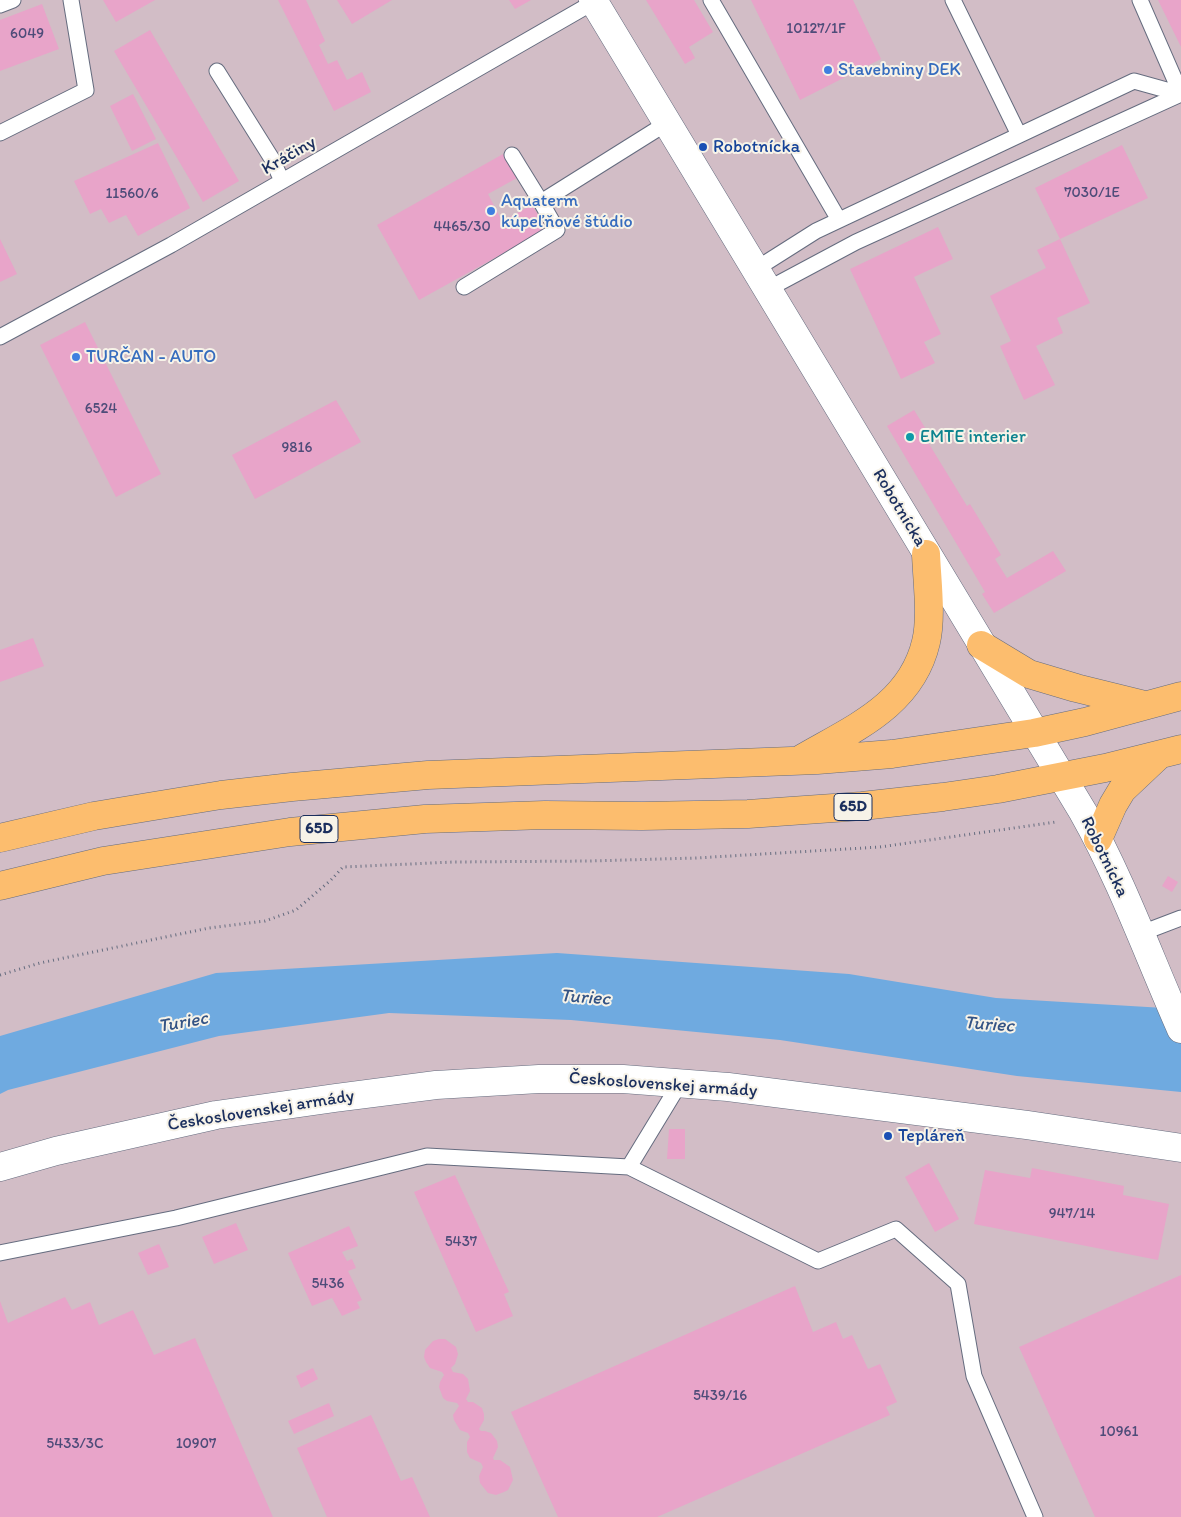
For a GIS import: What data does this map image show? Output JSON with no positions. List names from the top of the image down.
{
  "streets": {
    "main road": ["65D"],
    "street": ["Robotnícka", "Československej armády"],
    "lane": ["Kráčiny"]
  },
  "crossings": [
    ["Kráčiny", "Robotnícka"],
    ["Robotnícka", "65D"]
  ],
  "water": ["Turiec"],
  "places": [
    "Stavebniny DEK",
    "Robotnícka",
    "Aquaterm kúpeľňové štúdio",
    "TURČAN - AUTO",
    "EMTE interier",
    "Tepláreň"
  ],
  "house_numbers": [
    "10127/1F",
    "6049",
    "7030/1E",
    "11560/6",
    "4465/30",
    "6524",
    "9816",
    "947/14",
    "5437",
    "5436",
    "5439/16",
    "10961",
    "5433/3C",
    "10907"
  ]
}
